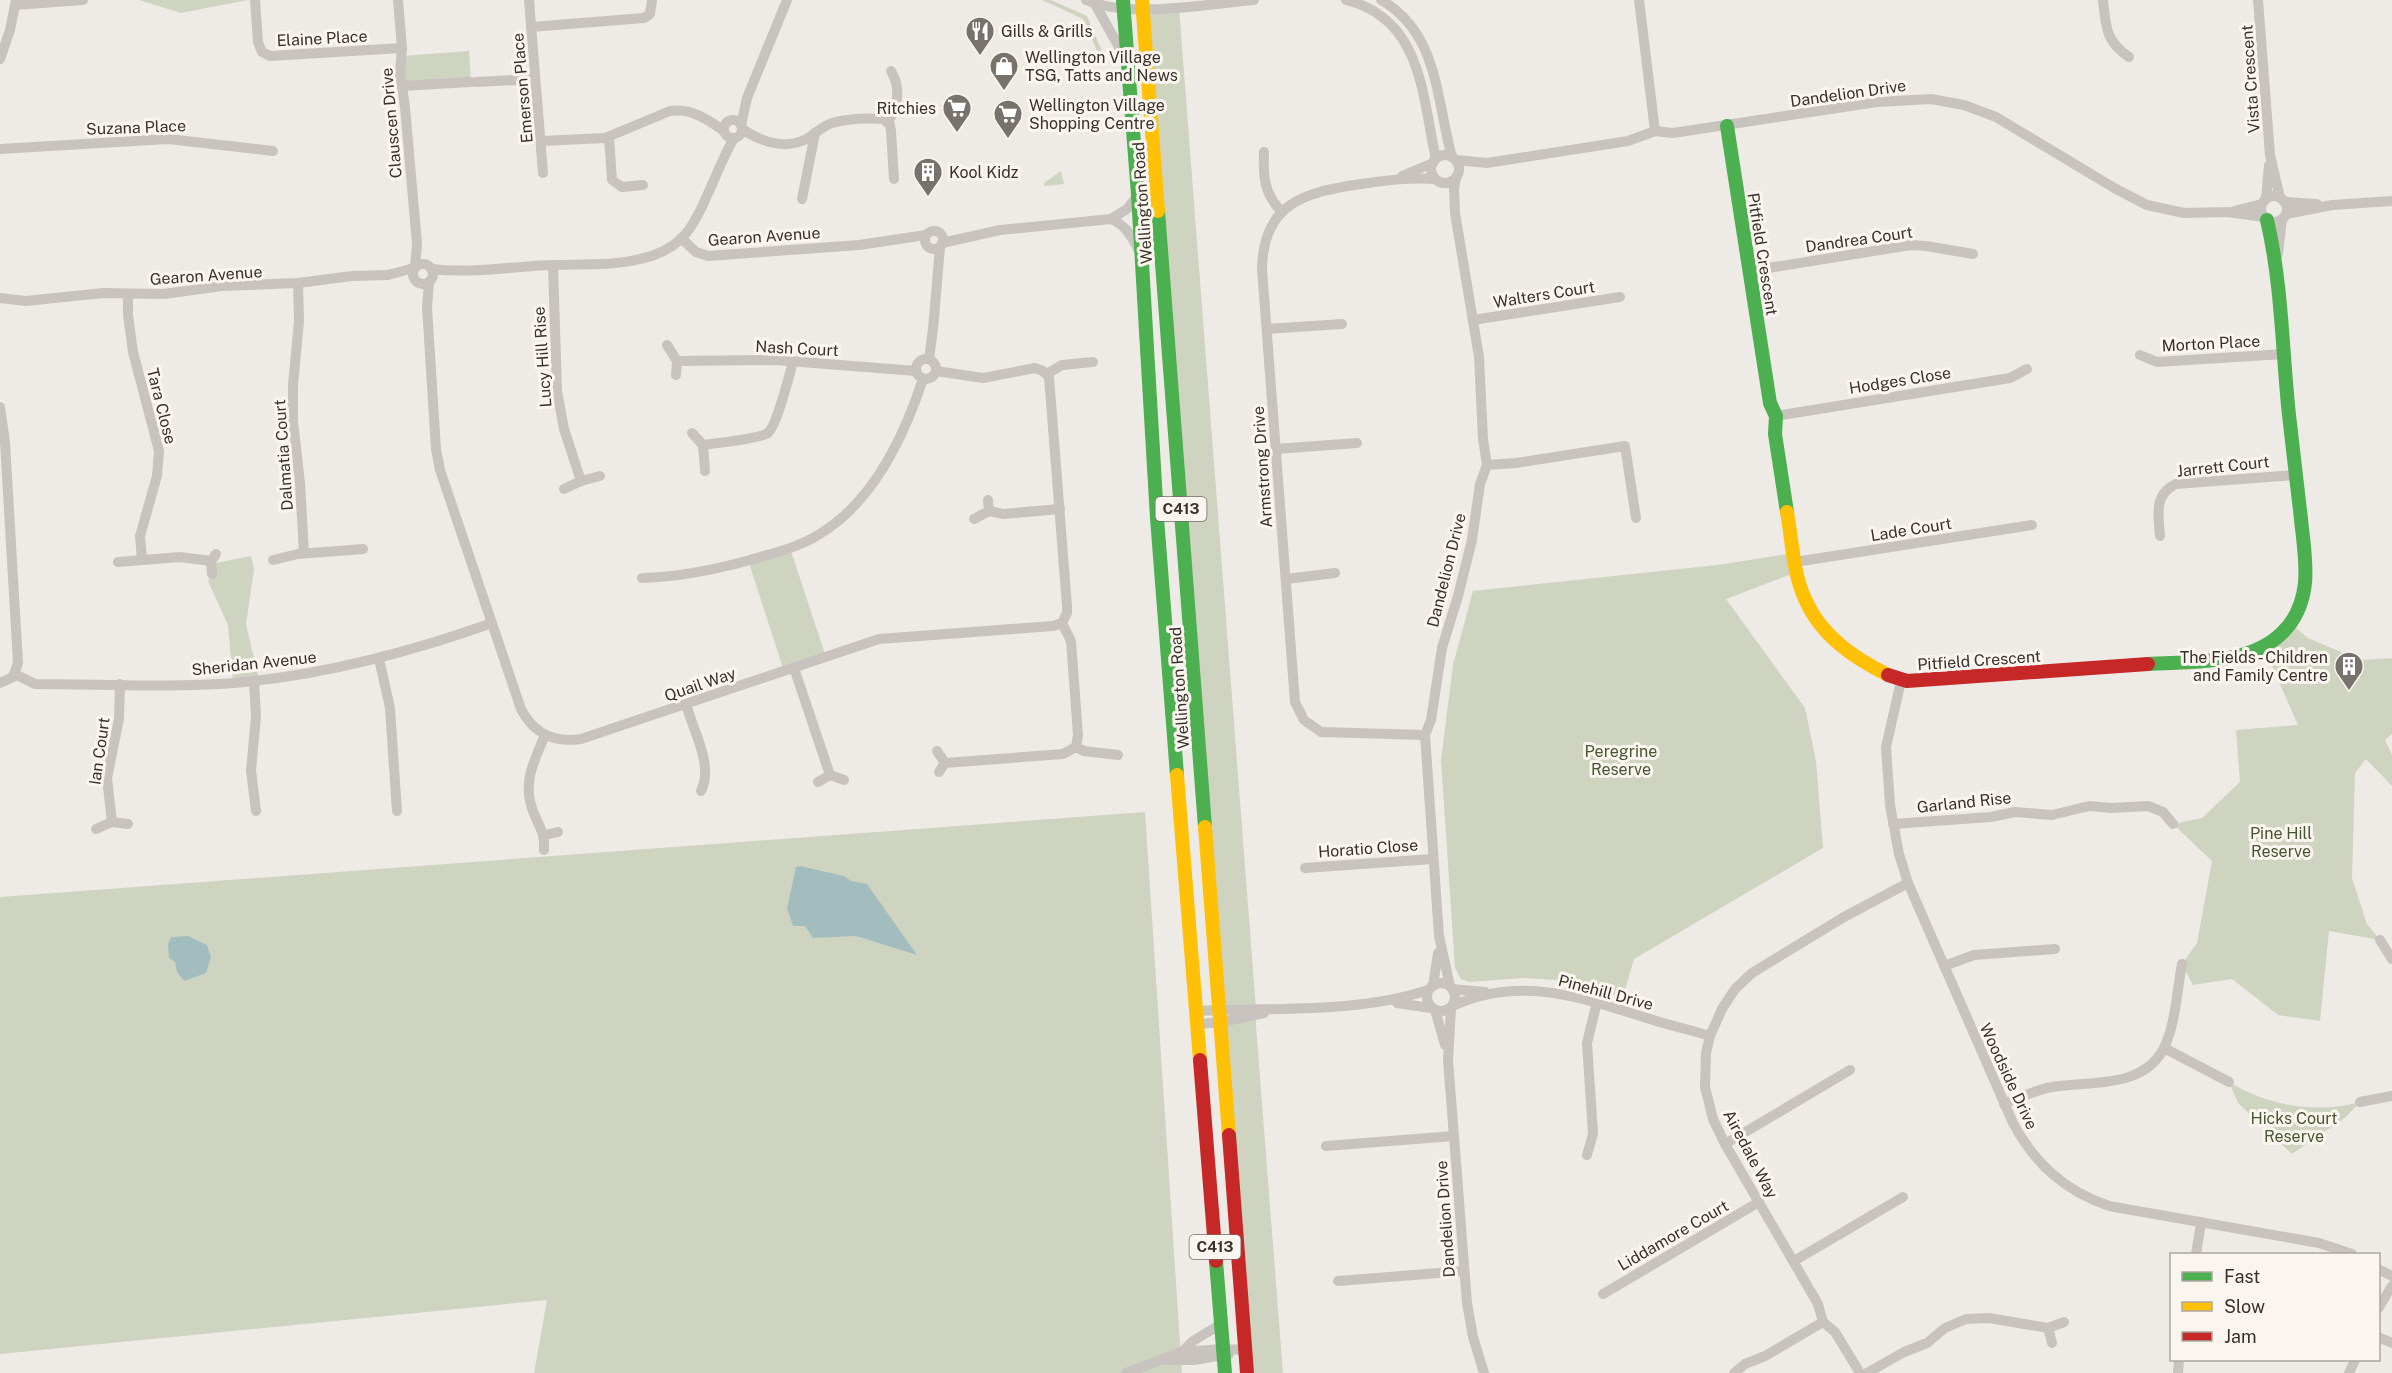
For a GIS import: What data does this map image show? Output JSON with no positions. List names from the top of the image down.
{
  "streets": {
    "main road": ["Wellington Road", "Pitfield Crescent", "C413"],
    "street": [
      "Elaine Place",
      "Vista Crescent",
      "Emerson Place",
      "Dandelion Drive",
      "Clauscen Drive",
      "Suzana Place",
      "Gearon Avenue",
      "Dandrea Court",
      "Walters Court",
      "Morton Place",
      "Nash Court",
      "Lucy Hill Rise",
      "Hodges Close",
      "Tara Close",
      "Dalmatia Court",
      "Jarrett Court",
      "Armstrong Drive",
      "Lade Court",
      "Sheridan Avenue",
      "Quail Way",
      "Ian Court",
      "Garland Rise",
      "Horatio Close",
      "Pinehill Drive",
      "Woodside Drive",
      "Airedale Way",
      "Liddamore Court"
    ]
  },
  "crossings": [
    ["Elaine Place", "Clauscen Drive"],
    ["Vista Crescent", "Dandelion Drive"],
    ["Vista Crescent", "Pitfield Crescent"],
    ["Dandelion Drive", "Pitfield Crescent"],
    ["Dandelion Drive", "Walters Court"],
    ["Dandelion Drive", "Armstrong Drive"],
    ["Dandelion Drive", "Horatio Close"],
    ["Dandelion Drive", "Pinehill Drive"],
    ["Clauscen Drive", "Gearon Avenue"],
    ["Gearon Avenue", "Tara Close"],
    ["Gearon Avenue", "Dalmatia Court"],
    ["Dandrea Court", "Pitfield Crescent"],
    ["Pitfield Crescent", "Morton Place"],
    ["Pitfield Crescent", "Hodges Close"],
    ["Pitfield Crescent", "Jarrett Court"],
    ["Pitfield Crescent", "Lade Court"],
    ["Pitfield Crescent", "Woodside Drive"],
    ["Sheridan Avenue", "Ian Court"],
    ["Garland Rise", "Woodside Drive"],
    ["Pinehill Drive", "Airedale Way"],
    ["Woodside Drive", "Airedale Way"],
    ["Airedale Way", "Liddamore Court"]
  ],
  "parks": ["Peregrine Reserve", "Pine Hill Reserve", "Hicks Court Reserve"],
  "places": {
    "restaurant": ["Gills & Grills"],
    "shop": ["Wellington Village TSG, Tatts and News"],
    "supermarket": ["Ritchies", "Wellington Village Shopping Centre"],
    "building": ["Kool Kidz", "The Fields - Children and Family Centre"]
  },
  "legend": ["Fast", "Slow", "Jam"]
}
